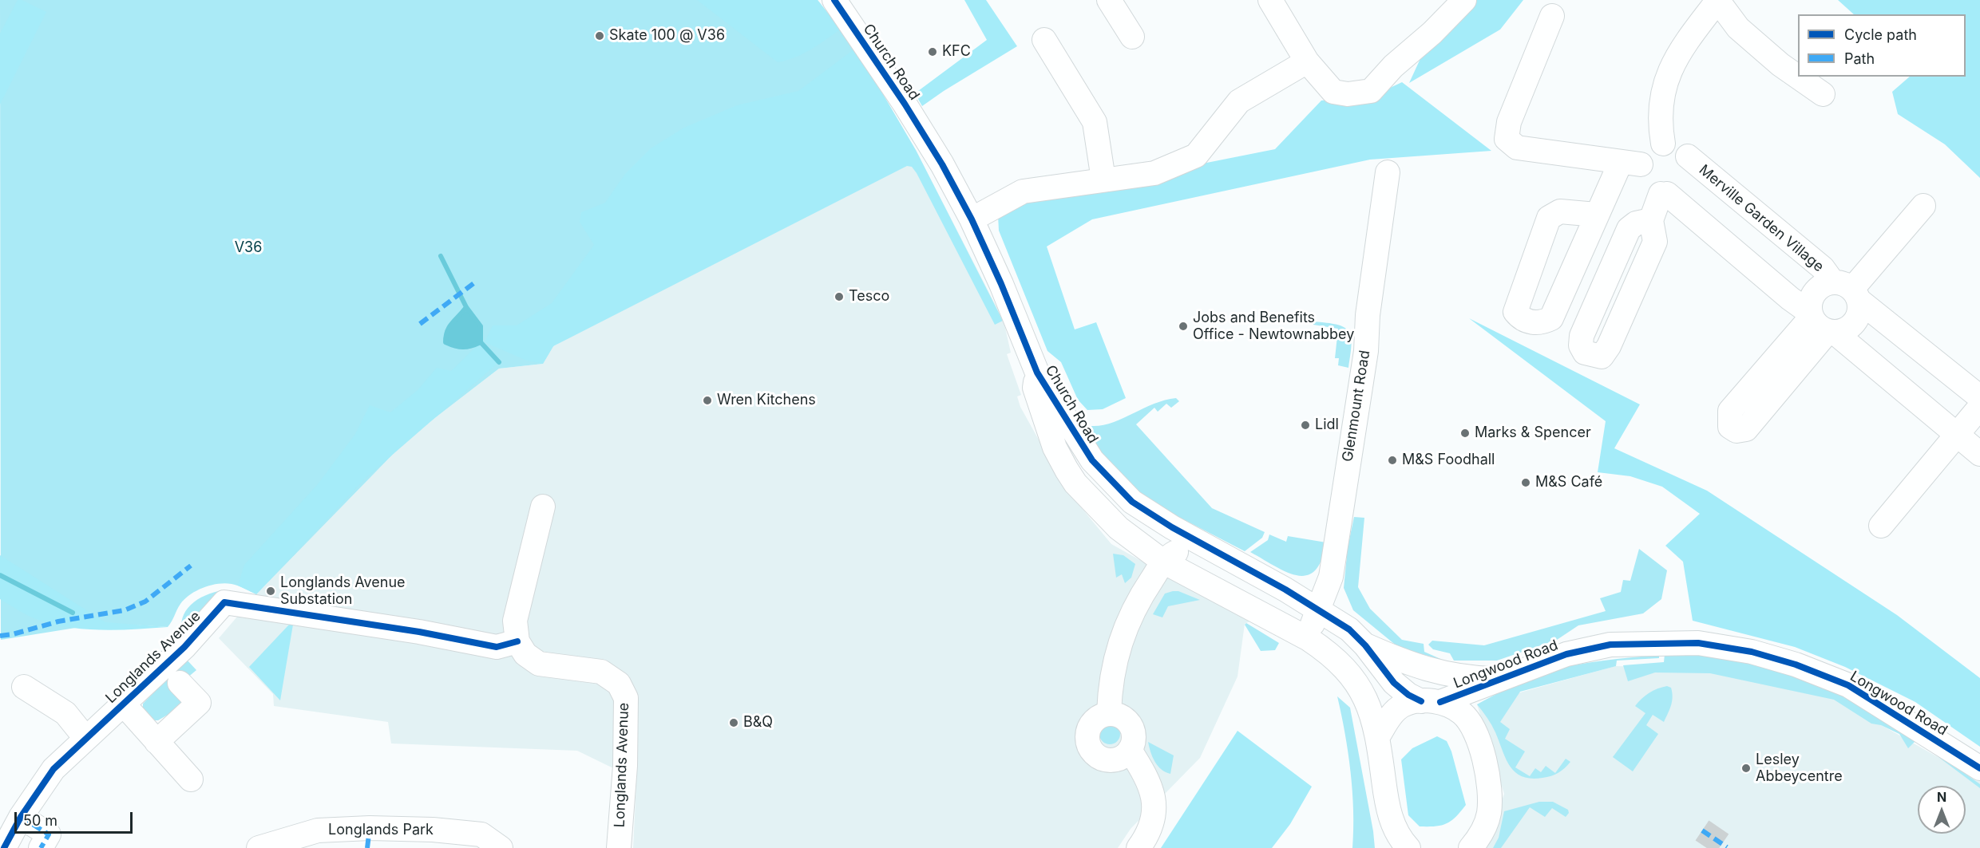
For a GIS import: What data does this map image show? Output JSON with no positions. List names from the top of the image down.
{
  "streets": {
    "street": [
      "Church Road",
      "Merville Garden Village",
      "Glenmount Road",
      "Longlands Avenue",
      "Longwood Road",
      "Longlands Park"
    ]
  },
  "crossings": [
    ["Church Road", "Glenmount Road"],
    ["Church Road", "Longwood Road"]
  ],
  "parks": ["V36"],
  "places": [
    "Skate 100 @ V36",
    "KFC",
    "Tesco",
    "Jobs and Benefits Office - Newtownabbey",
    "Wren Kitchens",
    "Lidl",
    "Marks & Spencer",
    "M&S Foodhall",
    "M&S Café",
    "Longlands Avenue Substation",
    "B&Q",
    "Lesley Abbeycentre"
  ],
  "legend": ["Cycle path", "Path"],
  "scale_bar": "50 m",
  "north": "top"
}
